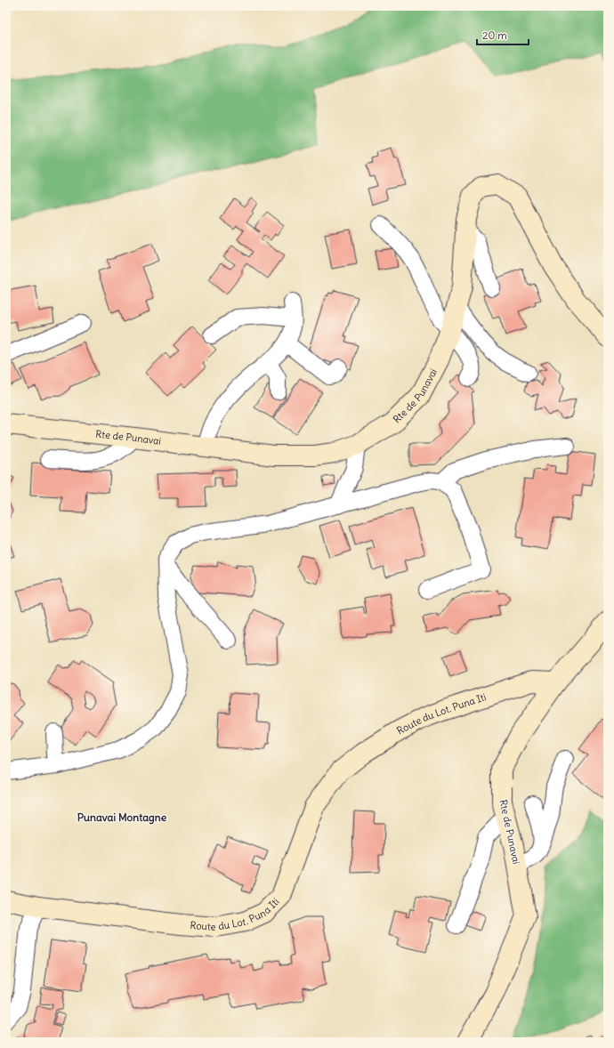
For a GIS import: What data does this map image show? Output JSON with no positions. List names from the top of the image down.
{
  "streets": {
    "main road": ["Rte de Punavai", "Route du Lot. Puna Iti"]
  },
  "crossings": [
    ["Rte de Punavai", "Route du Lot. Puna Iti"]
  ],
  "districts": ["Punavai Montagne"],
  "scale_bar": "20 m"
}
